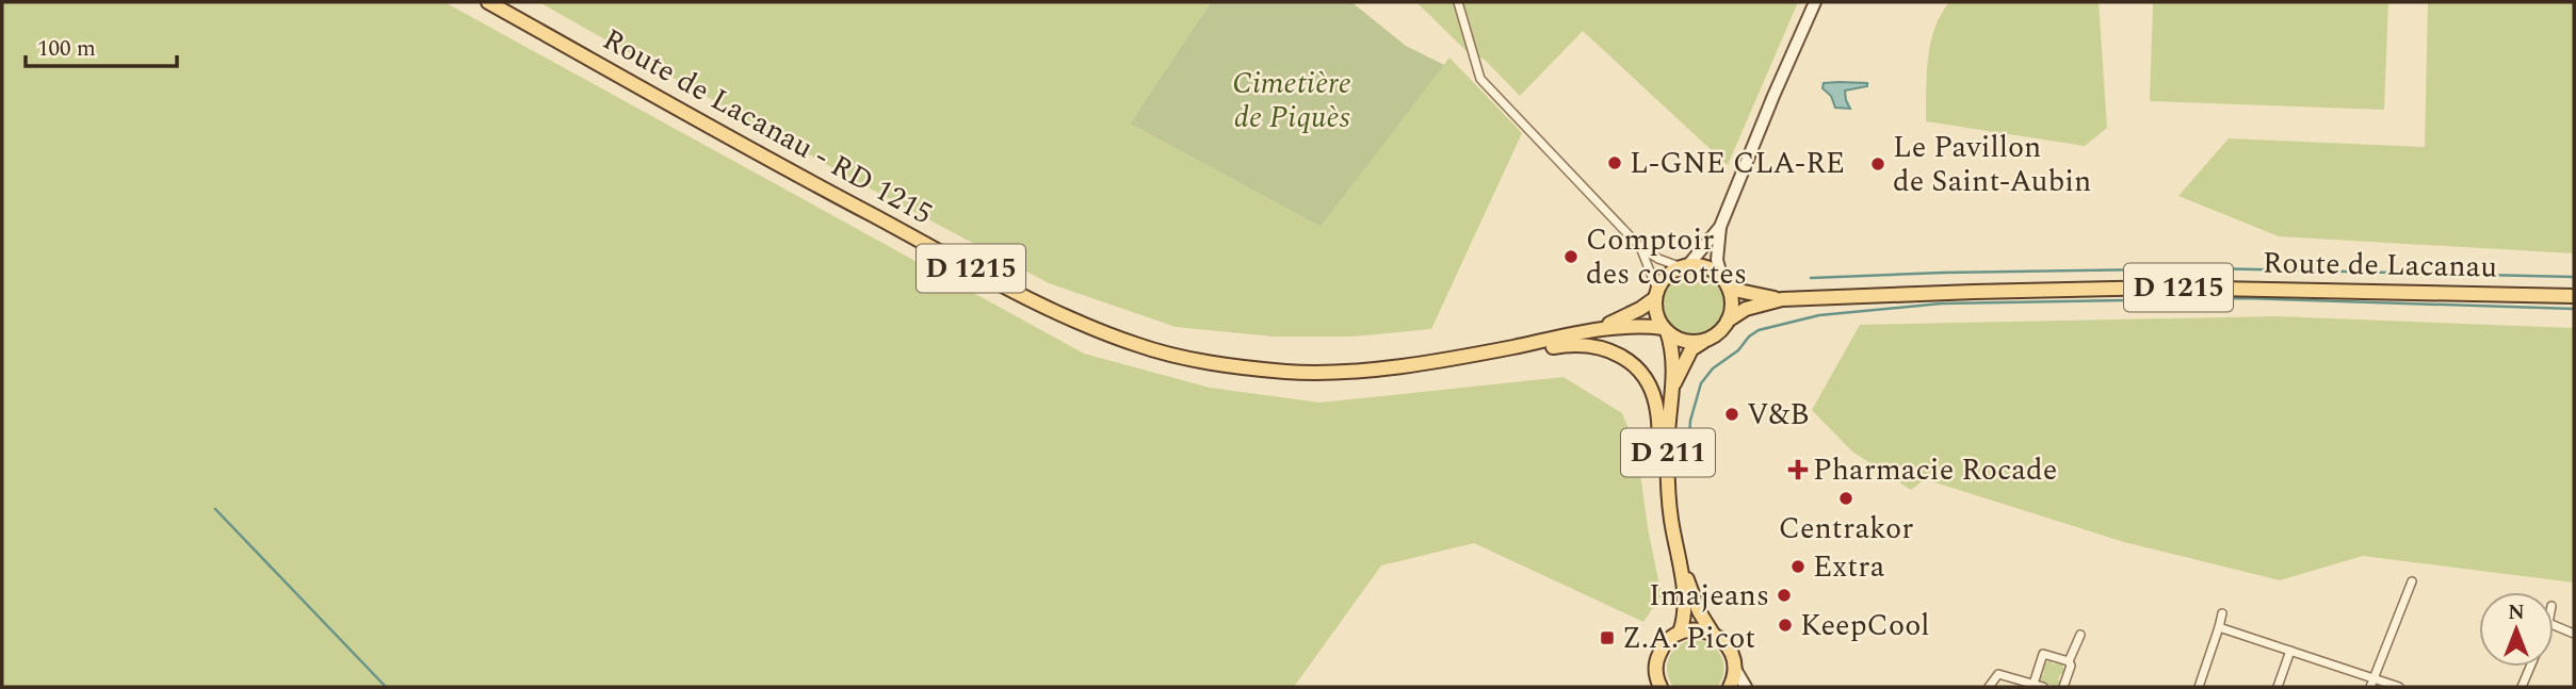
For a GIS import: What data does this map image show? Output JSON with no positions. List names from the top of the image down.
{
  "streets": {
    "main road": [
      "Route de Lacanau - RD 1215",
      "Route de Lacanau",
      "D 1215",
      "D 211"
    ]
  },
  "crossings": [
    ["Route de Lacanau - RD 1215", "D 1215"],
    ["Route de Lacanau", "D 1215"],
    ["D 1215", "D 211"]
  ],
  "parks": ["Cimetière de Piquès"],
  "places": {
    "other": [
      "L-GNE CLA-RE",
      "Le Pavillon de Saint-Aubin",
      "Comptoir des cocottes",
      "V&B",
      "Centrakor",
      "Extra",
      "Imajeans",
      "KeepCool"
    ],
    "health": ["Pharmacie Rocade"],
    "transit": ["Z.A. Picot"]
  },
  "scale_bar": "100 m",
  "north": "top"
}
